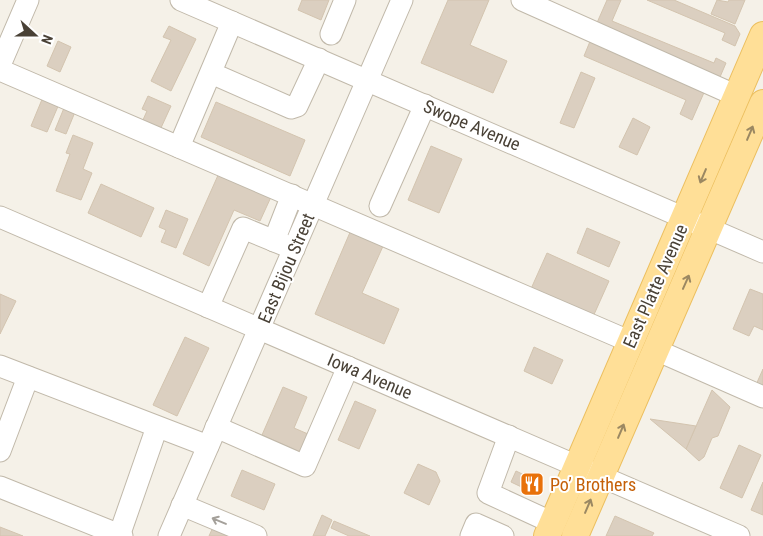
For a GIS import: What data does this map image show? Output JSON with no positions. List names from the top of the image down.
{
  "streets": {
    "main road": ["East Platte Avenue"],
    "street": ["Swope Avenue", "East Bijou Street", "Iowa Avenue"]
  },
  "crossings": [
    ["Swope Avenue", "East Bijou Street"],
    ["Swope Avenue", "East Platte Avenue"],
    ["East Bijou Street", "Iowa Avenue"],
    ["East Platte Avenue", "Iowa Avenue"]
  ],
  "places": {
    "restaurant": ["Po’ Brothers"]
  },
  "north": "right"
}
